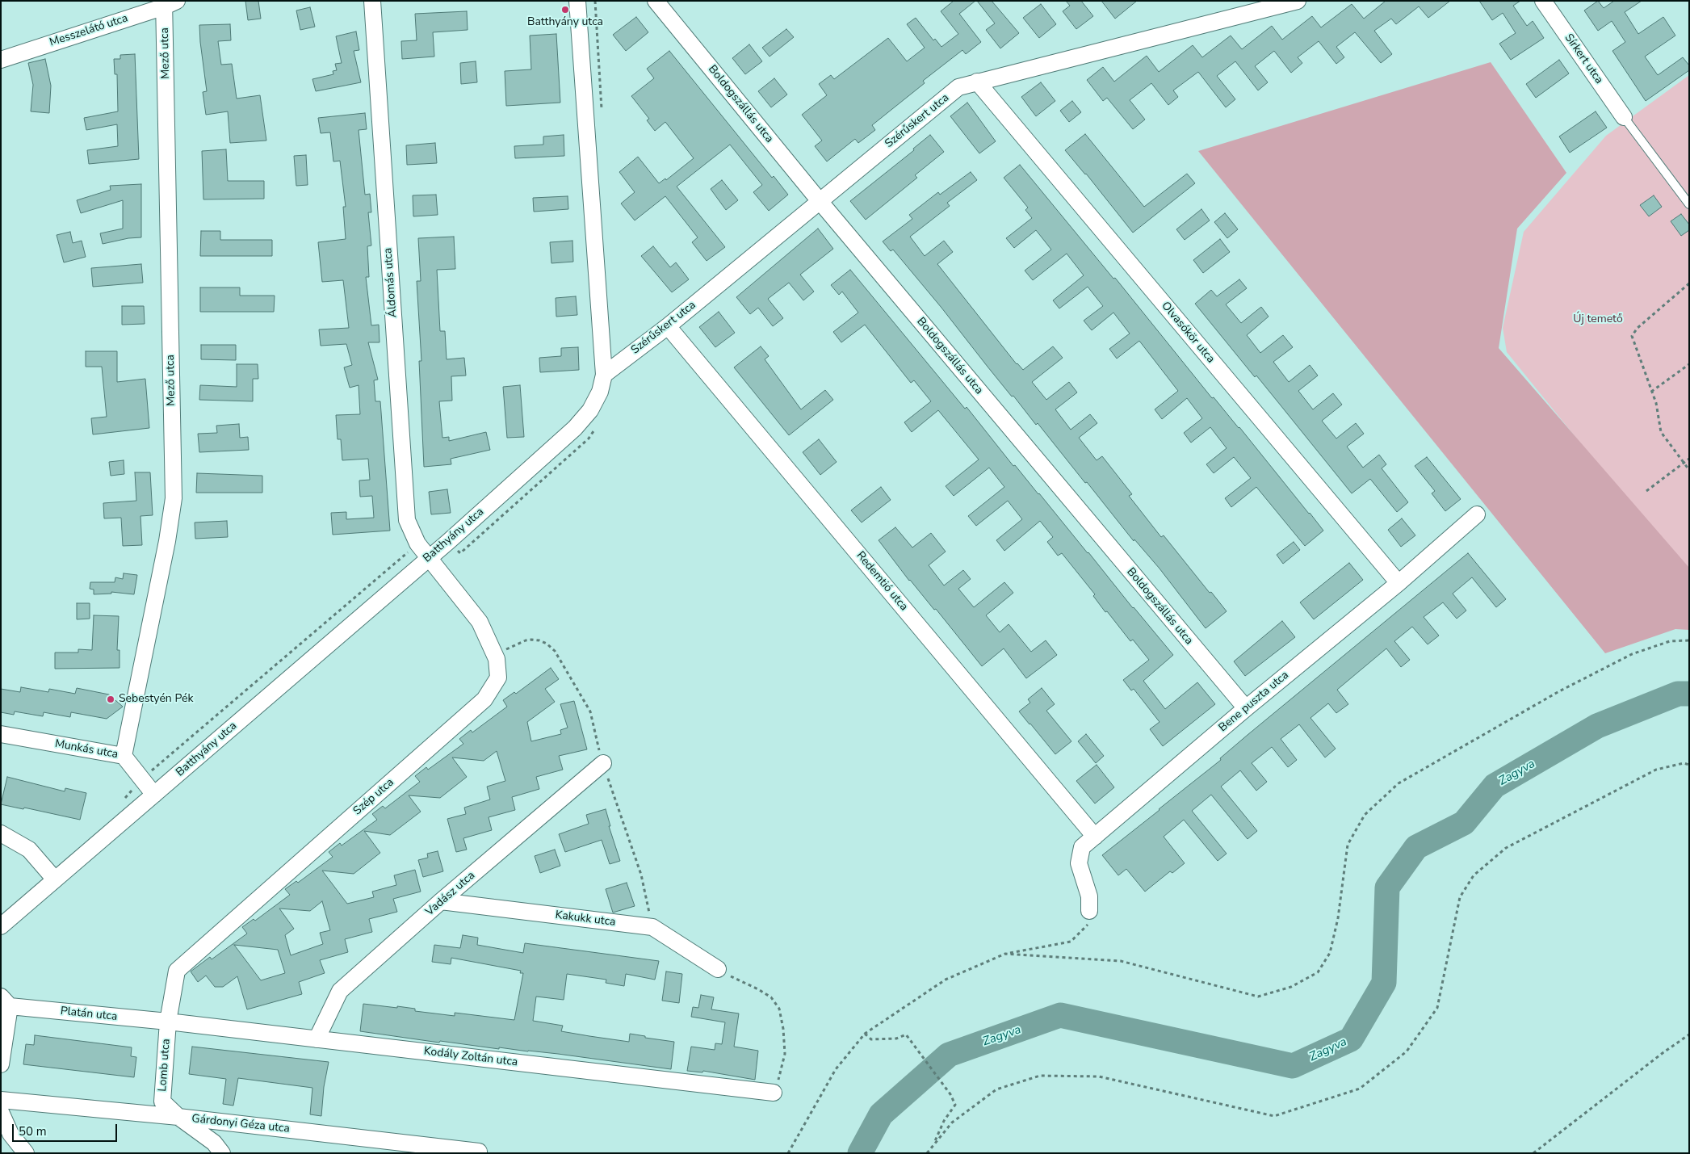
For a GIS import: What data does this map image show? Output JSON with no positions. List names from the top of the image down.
{
  "streets": {
    "street": [
      "Messzelátó utca",
      "Mező utca",
      "Sírkert utca",
      "Boldogszállás utca",
      "Szérűskert utca",
      "Áldomás utca",
      "Olvasókör utca",
      "Batthyány utca",
      "Redemtió utca",
      "Bene puszta utca",
      "Munkás utca",
      "Szép utca",
      "Vadász utca",
      "Kakukk utca",
      "Platán utca",
      "Kodály Zoltán utca",
      "Lomb utca",
      "Gárdonyi Géza utca"
    ]
  },
  "crossings": [
    ["Messzelátó utca", "Mező utca"],
    ["Mező utca", "Munkás utca"],
    ["Boldogszállás utca", "Szérűskert utca"],
    ["Boldogszállás utca", "Bene puszta utca"],
    ["Szérűskert utca", "Olvasókör utca"],
    ["Szérűskert utca", "Batthyány utca"],
    ["Szérűskert utca", "Redemtió utca"],
    ["Áldomás utca", "Batthyány utca"],
    ["Áldomás utca", "Szép utca"],
    ["Olvasókör utca", "Bene puszta utca"],
    ["Batthyány utca", "Munkás utca"],
    ["Batthyány utca", "Szép utca"],
    ["Redemtió utca", "Bene puszta utca"],
    ["Szép utca", "Platán utca"],
    ["Szép utca", "Kodály Zoltán utca"],
    ["Szép utca", "Lomb utca"],
    ["Vadász utca", "Kakukk utca"],
    ["Vadász utca", "Kodály Zoltán utca"],
    ["Platán utca", "Kodály Zoltán utca"],
    ["Platán utca", "Lomb utca"],
    ["Kodály Zoltán utca", "Lomb utca"],
    ["Lomb utca", "Gárdonyi Géza utca"]
  ],
  "water": ["Zagyva"],
  "parks": ["Új temető"],
  "places": ["Batthyány utca", "Sebestyén Pék"],
  "scale_bar": "50 m"
}
